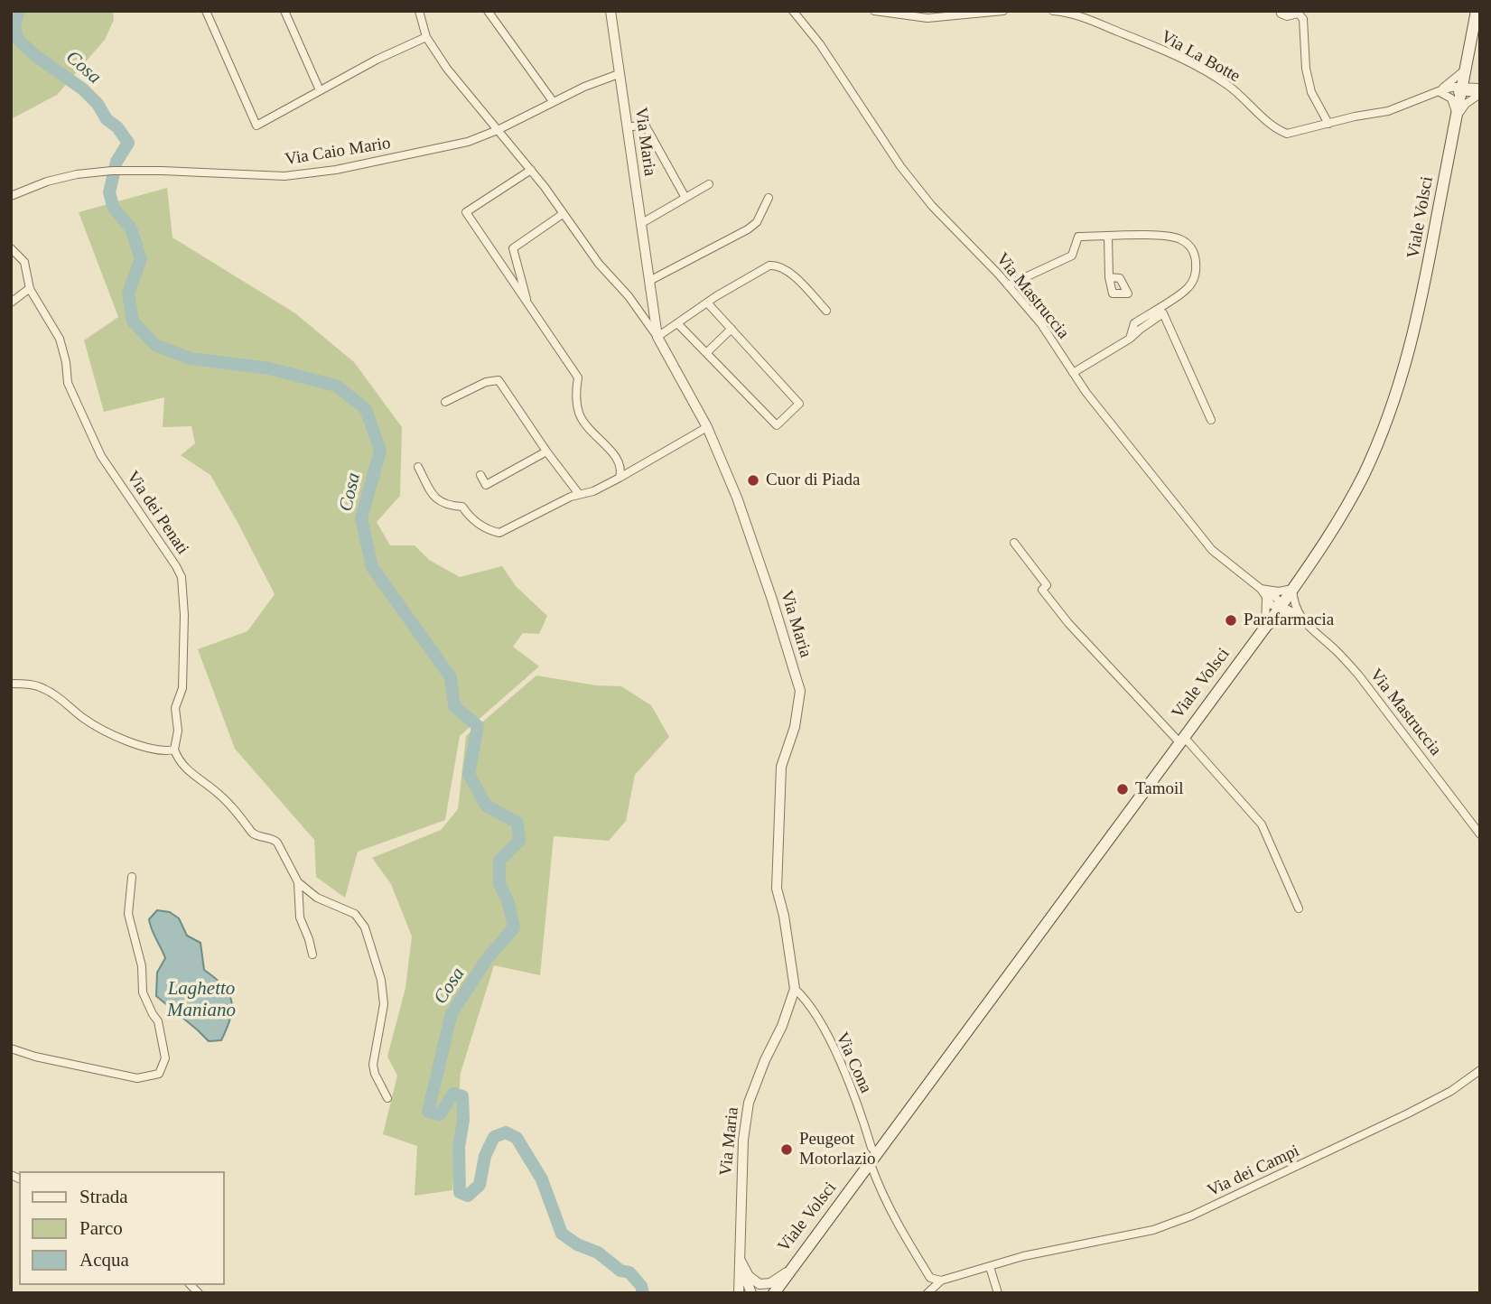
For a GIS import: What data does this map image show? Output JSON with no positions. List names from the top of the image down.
{
  "streets": {
    "main road": ["Viale Volsci"],
    "street": [
      "Via La Botte",
      "Via Maria",
      "Via Caio Mario",
      "Via Mastruccia",
      "Via dei Penati",
      "Via Cona",
      "Via dei Campi"
    ]
  },
  "crossings": [
    ["Via Maria", "Via Caio Mario"],
    ["Via Maria", "Via Cona"],
    ["Viale Volsci", "Via Mastruccia"],
    ["Viale Volsci", "Via Cona"]
  ],
  "water": ["Cosa", "Laghetto Maniano"],
  "places": [
    "Cuor di Piada",
    "Parafarmacia",
    "Tamoil",
    "Peugeot Motorlazio"
  ],
  "legend": ["Strada", "Parco", "Acqua"]
}
